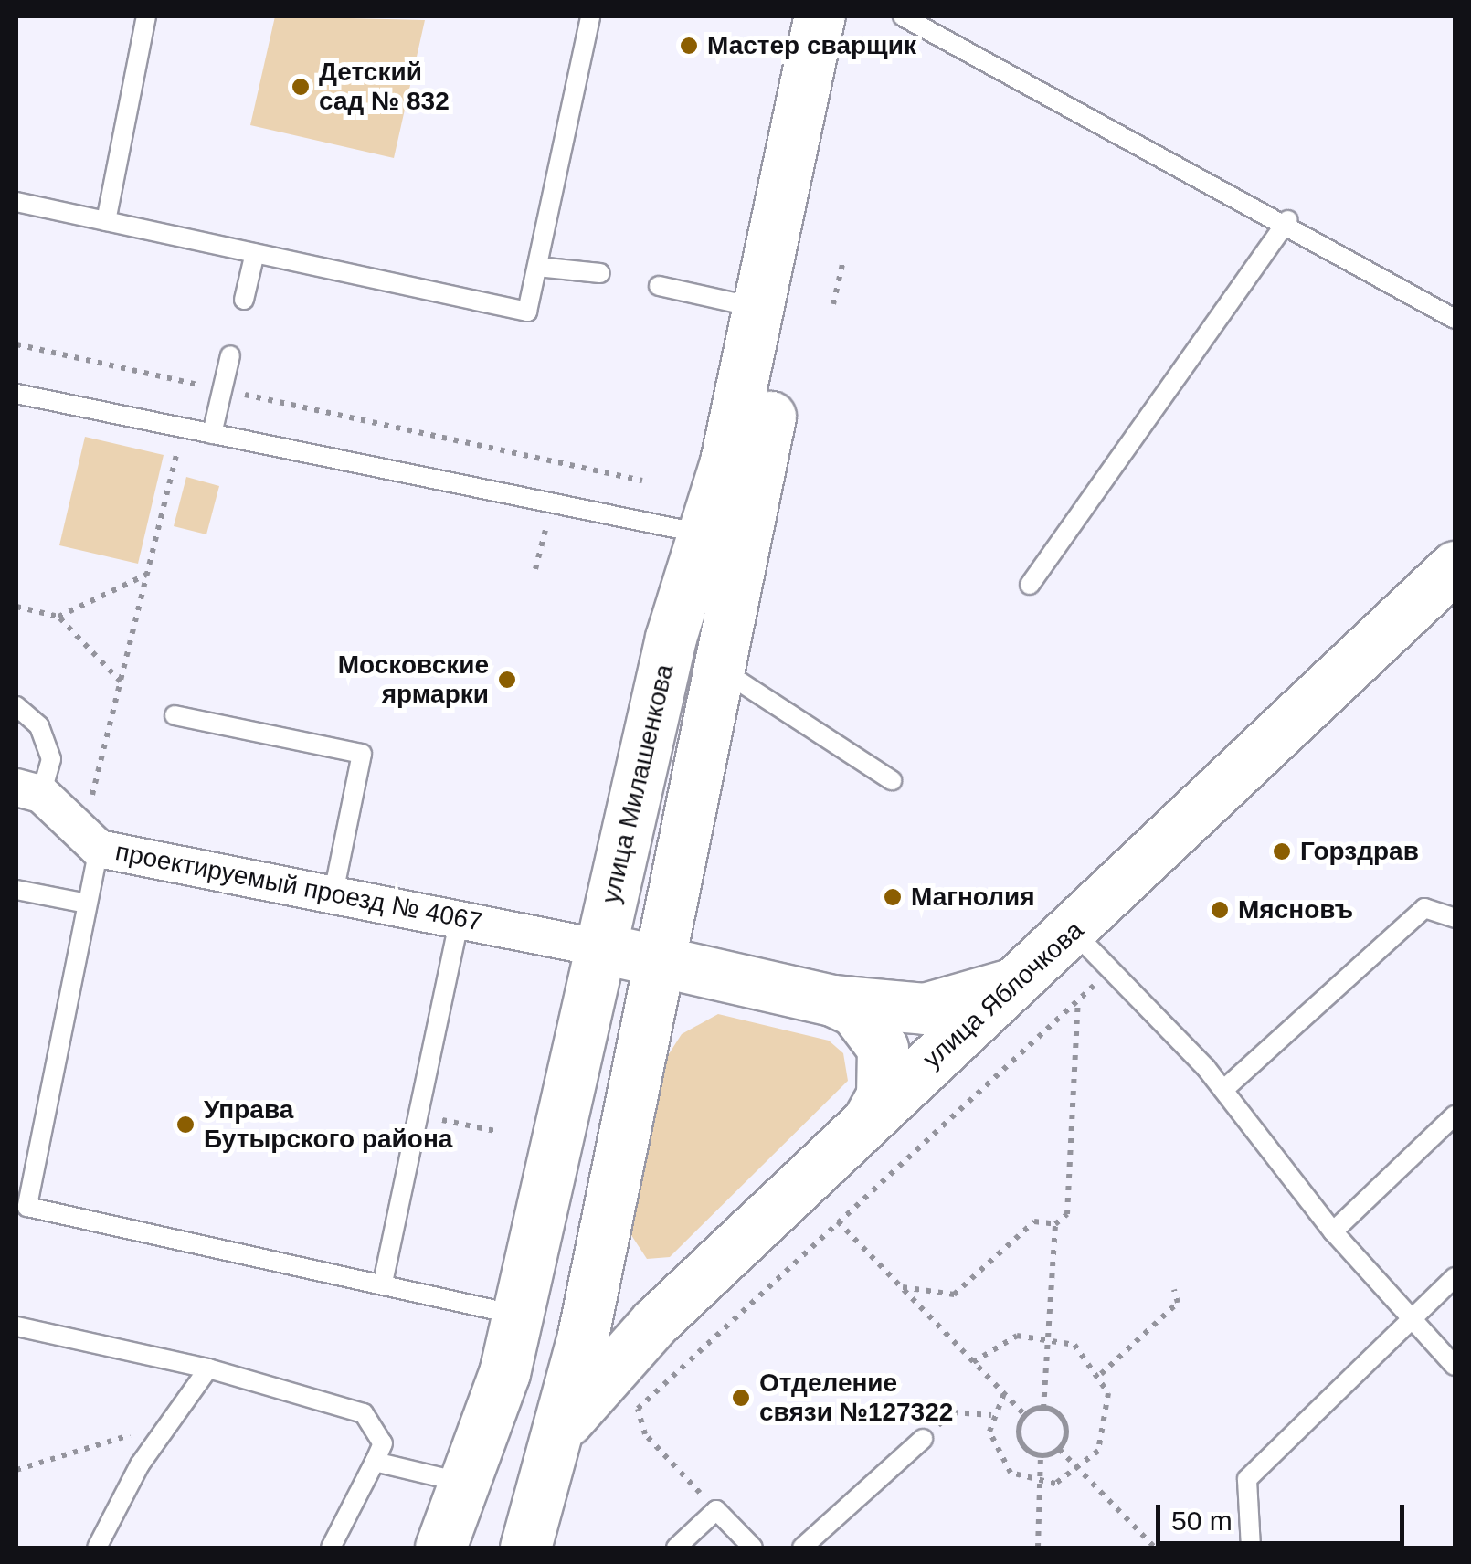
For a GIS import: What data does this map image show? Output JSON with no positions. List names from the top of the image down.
{
  "streets": {
    "main road": ["улица Милашенкова", "улица Яблочкова"],
    "street": ["проектируемый проезд № 4067"]
  },
  "crossings": [
    ["улица Милашенкова", "проектируемый проезд № 4067"],
    ["улица Милашенкова", "улица Яблочкова"]
  ],
  "places": [
    "Мастер сварщик",
    "Детский сад № 832",
    "Московские ярмарки",
    "Горздрав",
    "Магнолия",
    "Мясновъ",
    "Управа Бутырского района",
    "Отделение связи №127322"
  ],
  "scale_bar": "50 m"
}
